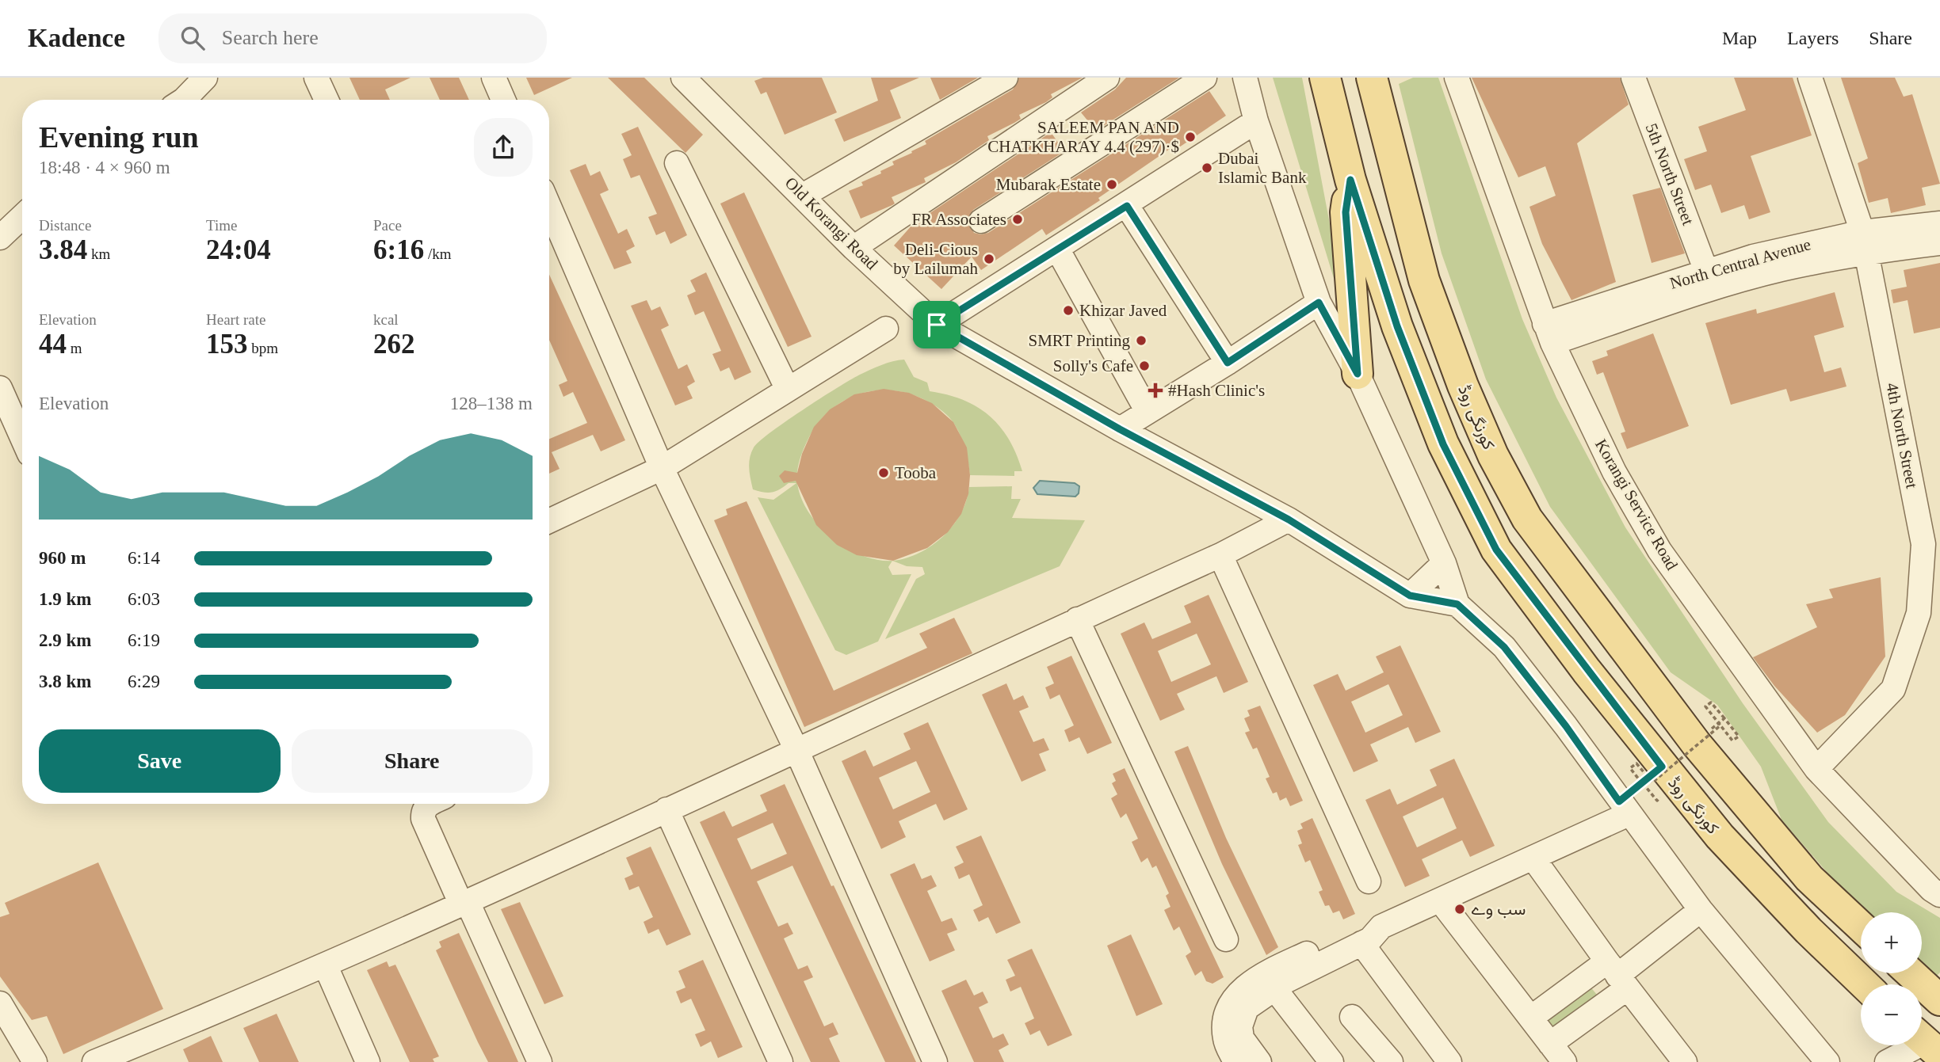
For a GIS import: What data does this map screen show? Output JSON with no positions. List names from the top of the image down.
{
  "streets": {
    "main road": ["کورنگی روڈ"],
    "street": [
      "5th North Street",
      "Old Korangi Road",
      "North Central Avenue",
      "4th North Street",
      "Korangi Service Road"
    ]
  },
  "crossings": [
    ["5th North Street", "North Central Avenue"],
    ["North Central Avenue", "4th North Street"],
    ["North Central Avenue", "Korangi Service Road"],
    ["4th North Street", "Korangi Service Road"]
  ],
  "places": {
    "other": [
      "SALEEM PAN AND CHATKHARAY 4.4 (297)·$",
      "Dubai Islamic Bank",
      "Mubarak Estate",
      "FR Associates",
      "Deli-Cious by Lailumah",
      "Khizar Javed",
      "SMRT Printing",
      "Solly's Cafe",
      "Tooba",
      "سب وے"
    ],
    "health": ["#Hash Clinic's"]
  },
  "page": {
    "header": "Kadence",
    "search": "Search here",
    "nav": ["Map", "Layers", "Share"],
    "heading": ["Evening run", "18:48 · 4 × 960 m"],
    "stats": [
      ["Distance", "3.84 km"],
      ["Time", "24:04"],
      ["Pace", "6:16 /km"],
      ["Elevation", "44 m"],
      ["Heart rate", "153 bpm"],
      ["kcal", "262"]
    ],
    "chart": ["Elevation", "128–138 m"],
    "list": [
      {
        "name": "960 m",
        "note": "6:14"
      },
      {
        "name": "1.9 km",
        "note": "6:03"
      },
      {
        "name": "2.9 km",
        "note": "6:19"
      },
      {
        "name": "3.8 km",
        "note": "6:29"
      }
    ],
    "buttons": ["Save", "Share"],
    "map_buttons": ["+", "−"]
  }
}
